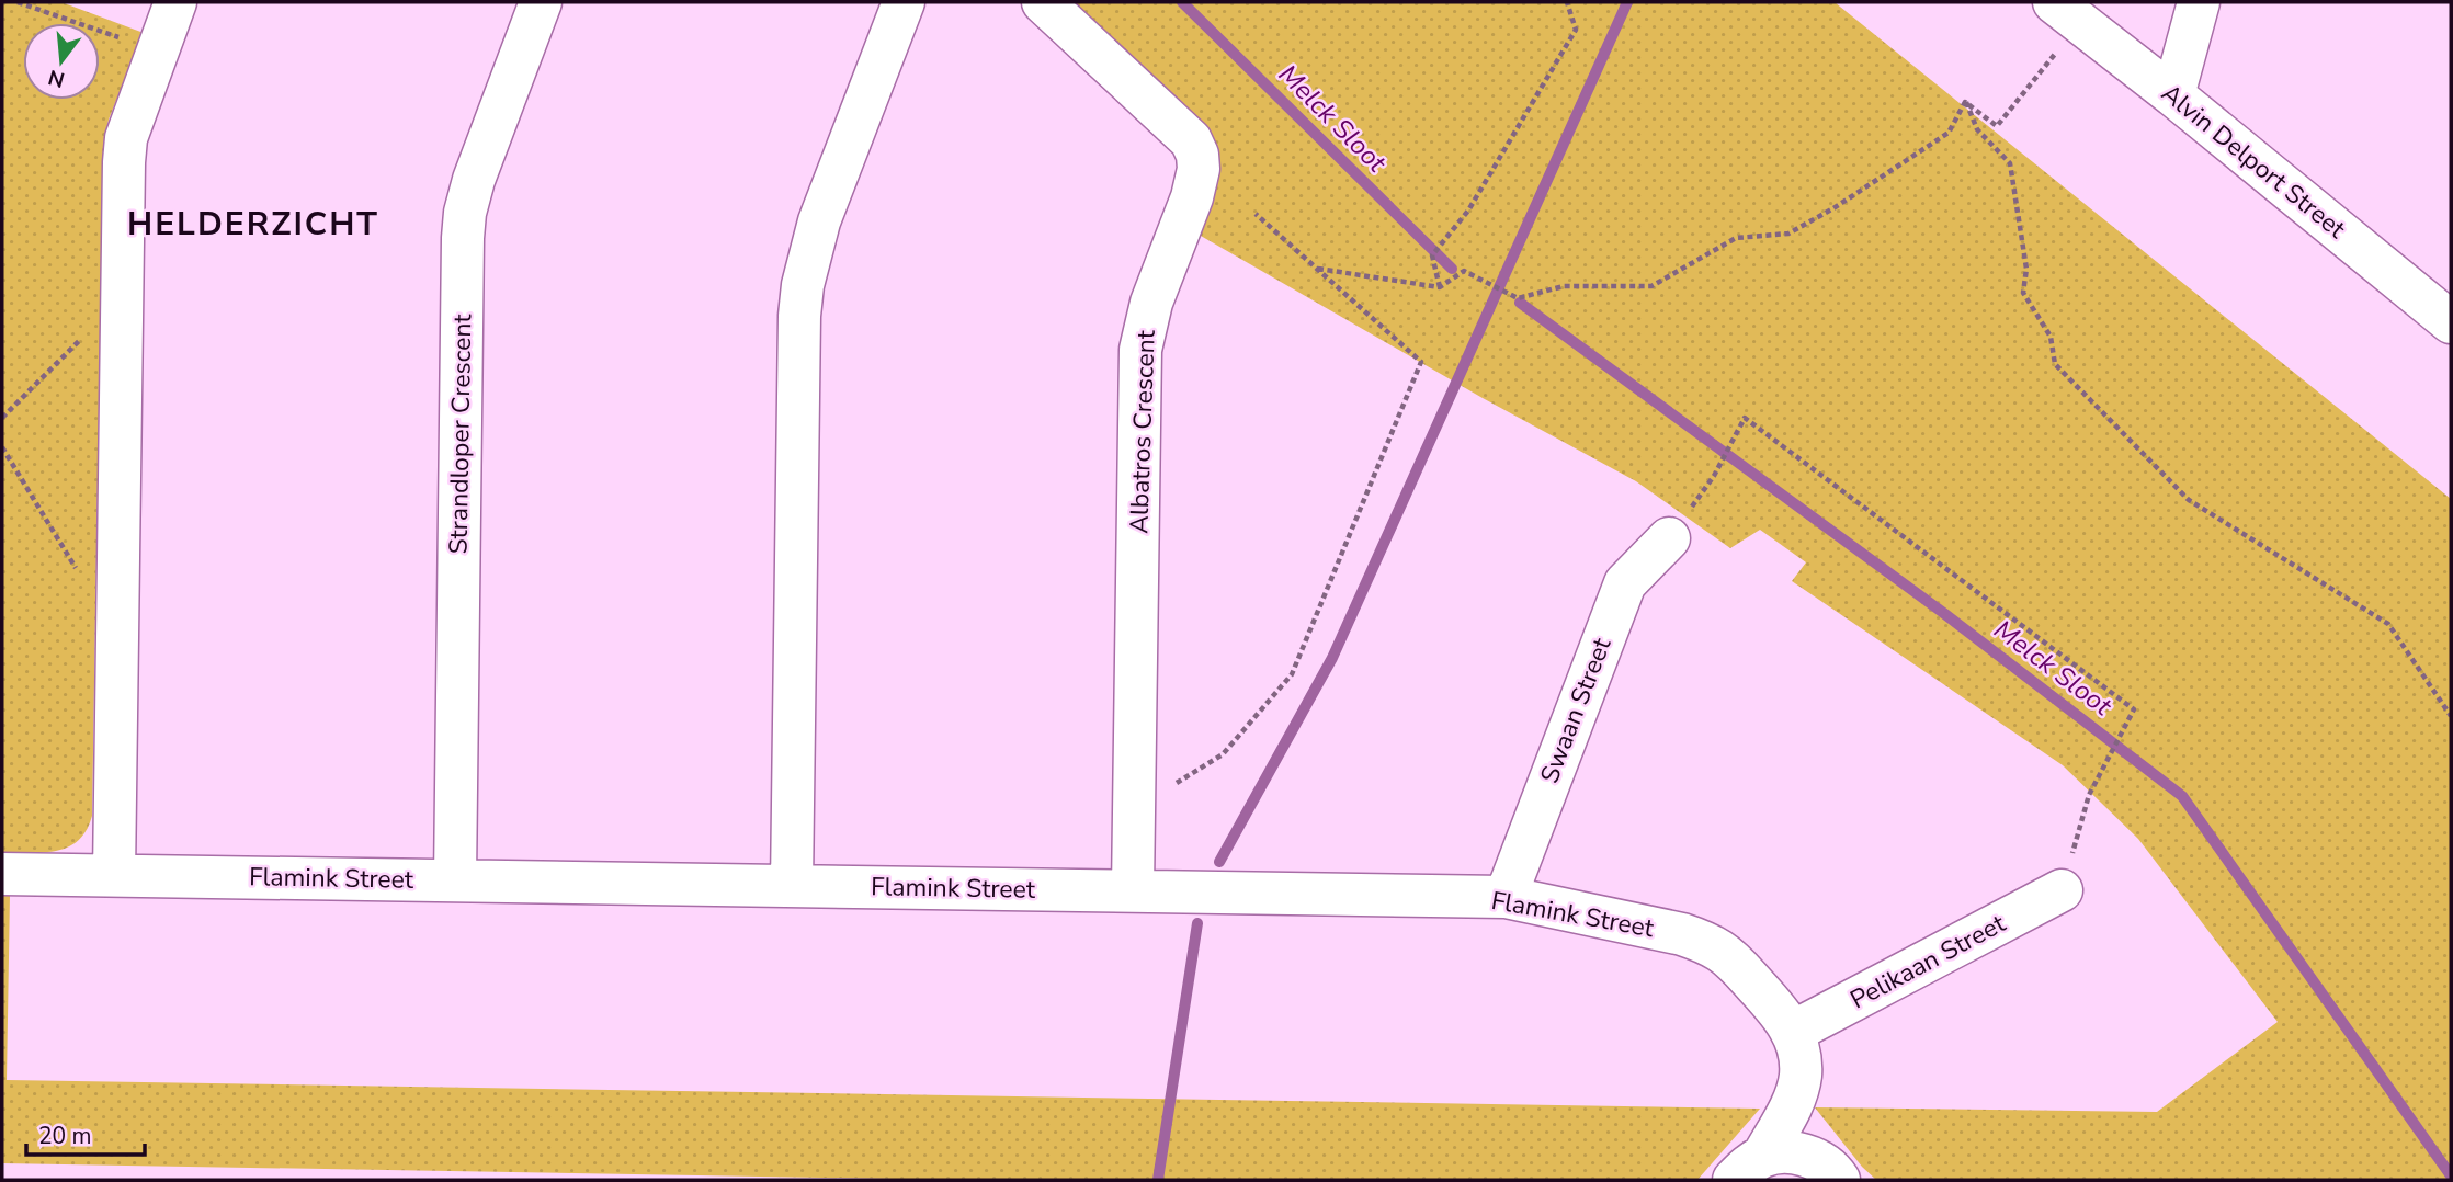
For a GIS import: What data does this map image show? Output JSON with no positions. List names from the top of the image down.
{
  "streets": {
    "street": [
      "Alvin Delport Street",
      "Albatros Crescent",
      "Strandloper Crescent",
      "Swaan Street",
      "Flamink Street",
      "Pelikaan Street"
    ]
  },
  "crossings": [
    ["Albatros Crescent", "Flamink Street"],
    ["Strandloper Crescent", "Flamink Street"],
    ["Swaan Street", "Flamink Street"],
    ["Flamink Street", "Pelikaan Street"]
  ],
  "districts": ["HELDERZICHT"],
  "water": ["Melck Sloot"],
  "scale_bar": "20 m",
  "north": "bottom"
}
